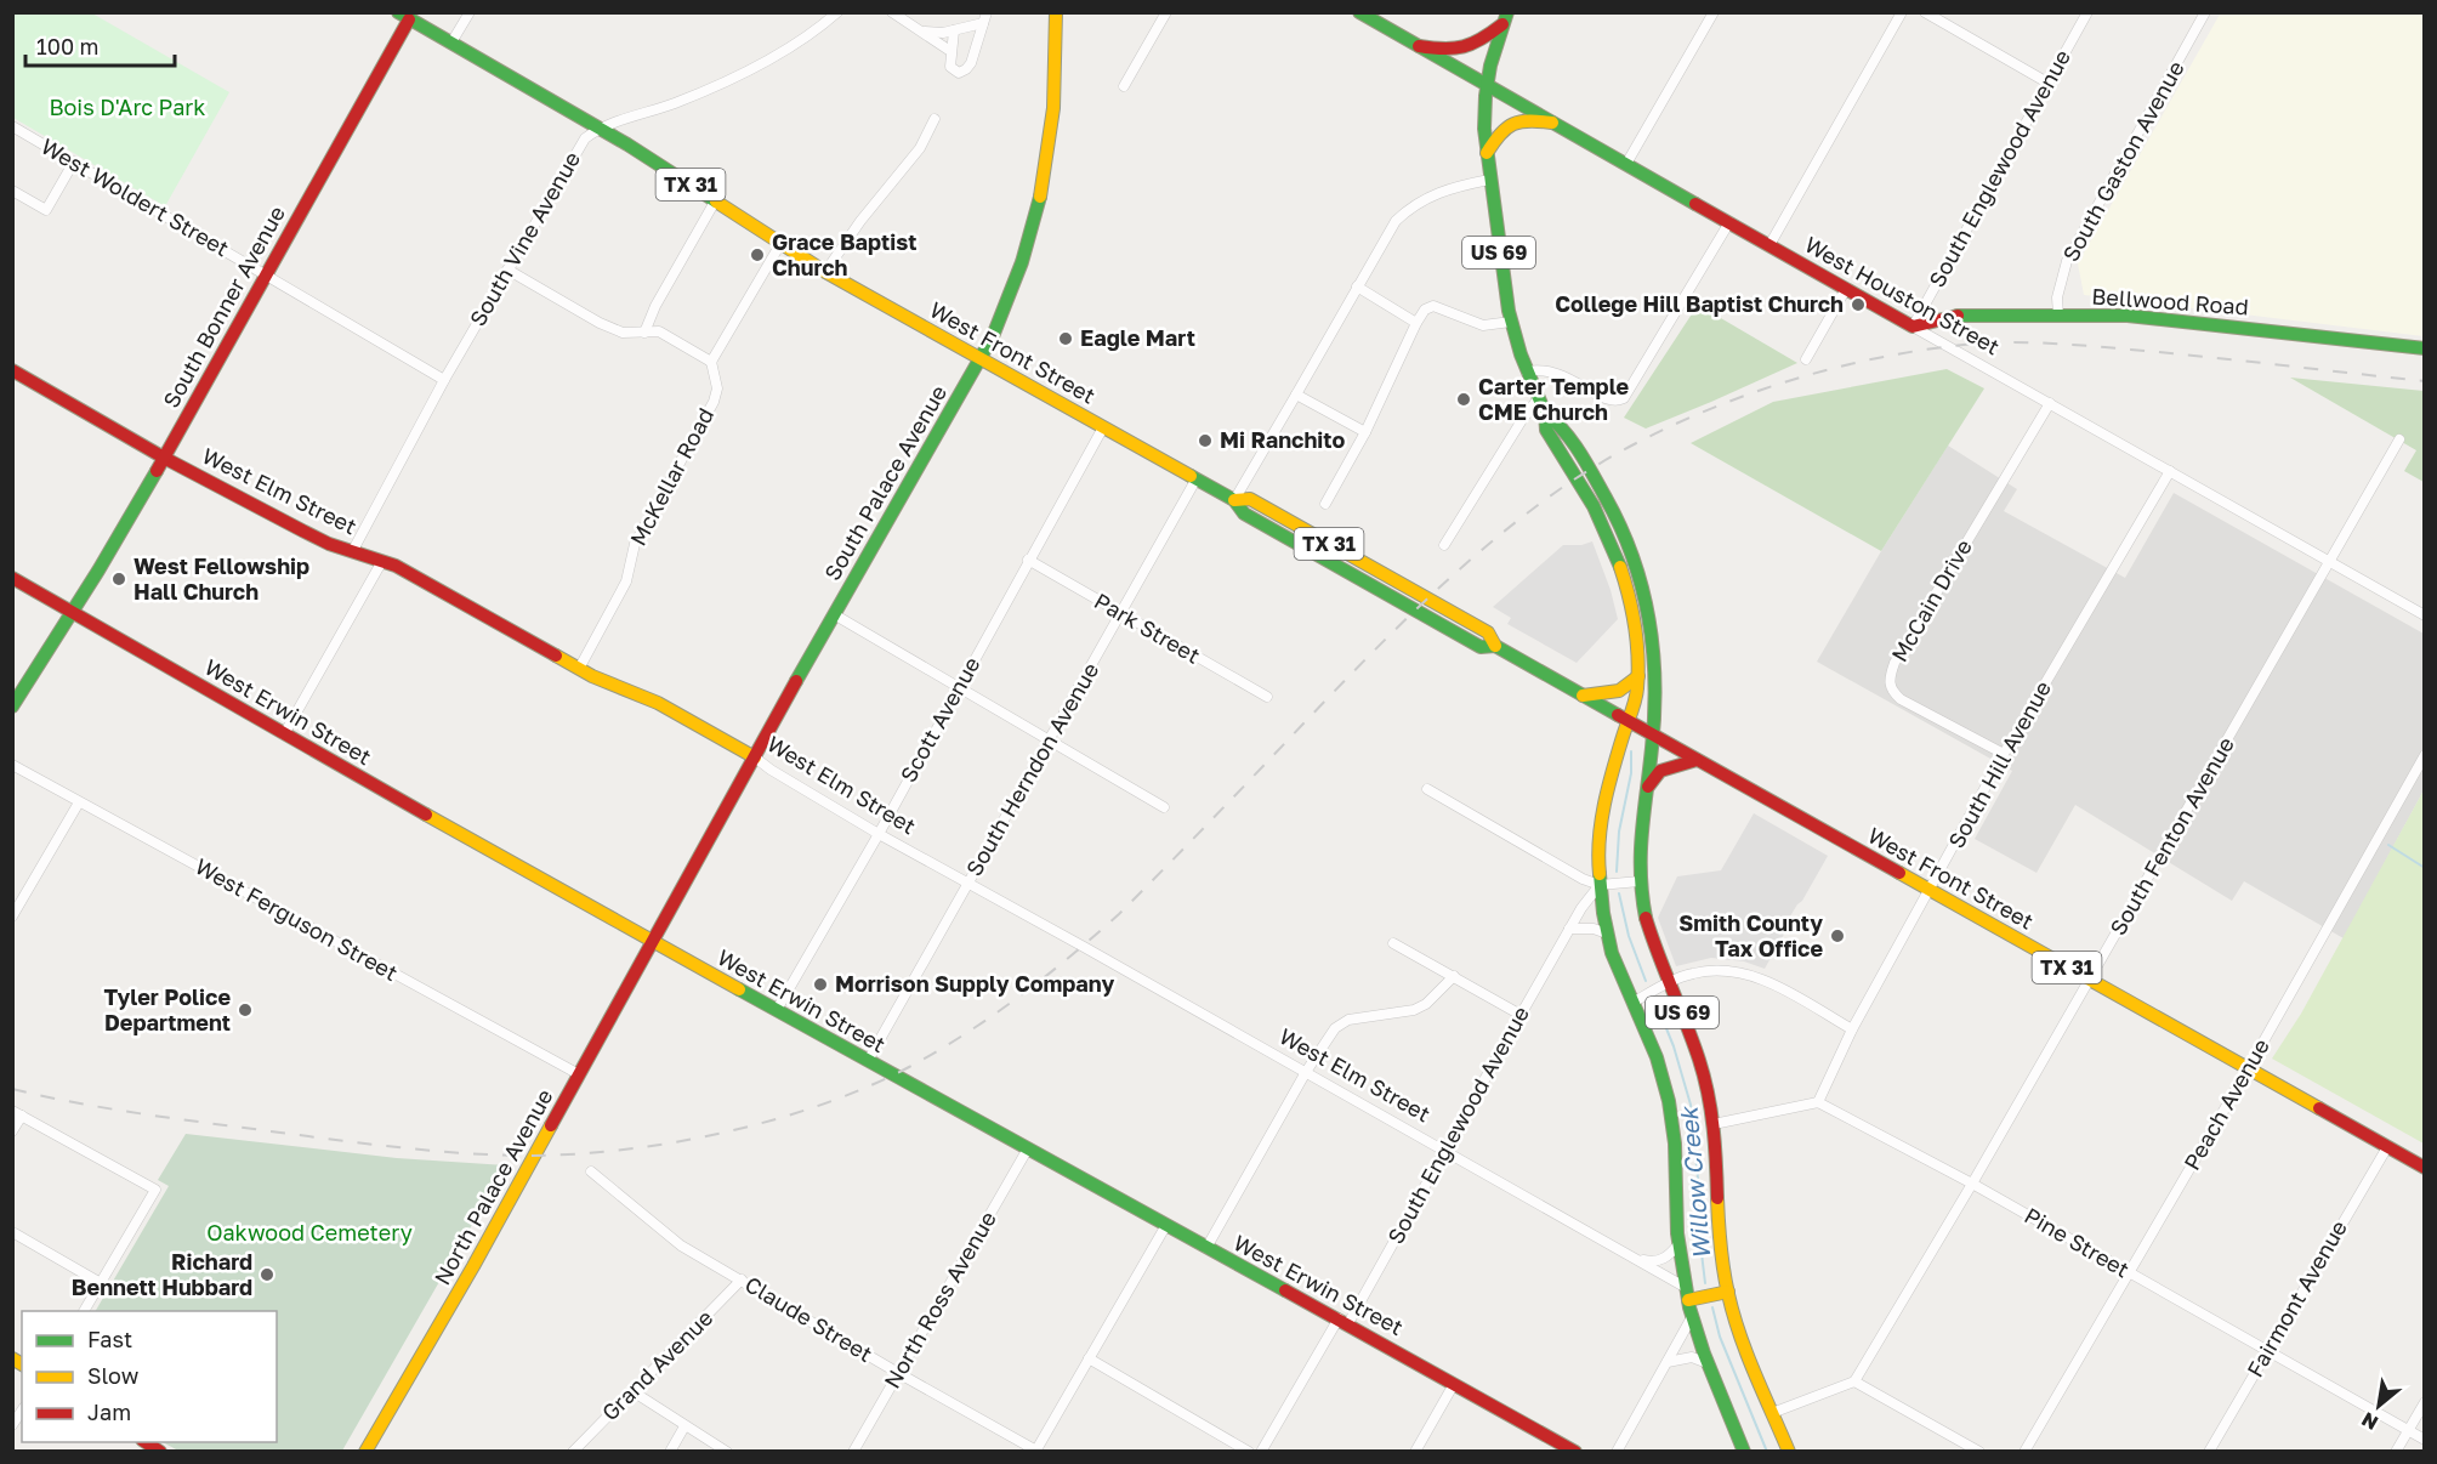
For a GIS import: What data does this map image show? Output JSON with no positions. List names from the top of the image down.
{
  "streets": {
    "main road": [
      "TX 31",
      "US 69",
      "West Houston Street",
      "Bellwood Road",
      "South Bonner Avenue",
      "West Front Street",
      "South Palace Avenue",
      "West Elm Street",
      "West Erwin Street",
      "North Palace Avenue"
    ],
    "street": [
      "South Gaston Avenue",
      "South Englewood Avenue",
      "West Woldert Street",
      "South Vine Avenue",
      "McKellar Road",
      "McCain Drive",
      "Park Street",
      "Scott Avenue",
      "South Hill Avenue",
      "South Herndon Avenue",
      "South Fenton Avenue",
      "West Ferguson Street",
      "Peach Avenue",
      "Pine Street",
      "Fairmont Avenue",
      "North Ross Avenue",
      "Claude Street",
      "Grand Avenue"
    ]
  },
  "crossings": [
    ["South Gaston Avenue", "Bellwood Road"],
    ["South Englewood Avenue", "US 69"],
    ["South Englewood Avenue", "West Houston Street"],
    ["South Englewood Avenue", "Bellwood Road"],
    ["South Englewood Avenue", "West Elm Street"],
    ["South Englewood Avenue", "West Erwin Street"],
    ["West Woldert Street", "South Vine Avenue"],
    ["West Woldert Street", "South Bonner Avenue"],
    ["South Vine Avenue", "West Front Street"],
    ["South Vine Avenue", "West Elm Street"],
    ["US 69", "West Houston Street"],
    ["US 69", "West Front Street"],
    ["US 69", "West Elm Street"],
    ["West Houston Street", "Bellwood Road"],
    ["West Houston Street", "McCain Drive"],
    ["West Houston Street", "South Hill Avenue"],
    ["West Houston Street", "South Fenton Avenue"],
    ["South Bonner Avenue", "West Front Street"],
    ["South Bonner Avenue", "West Elm Street"],
    ["South Bonner Avenue", "West Erwin Street"],
    ["West Front Street", "South Palace Avenue"],
    ["West Front Street", "Scott Avenue"],
    ["West Front Street", "South Hill Avenue"],
    ["West Front Street", "South Herndon Avenue"],
    ["West Front Street", "South Fenton Avenue"],
    ["West Front Street", "Peach Avenue"],
    ["West Front Street", "Fairmont Avenue"],
    ["McKellar Road", "West Elm Street"],
    ["South Palace Avenue", "West Elm Street"],
    ["South Palace Avenue", "West Erwin Street"],
    ["South Palace Avenue", "North Palace Avenue"],
    ["West Elm Street", "Scott Avenue"],
    ["West Elm Street", "South Herndon Avenue"],
    ["McCain Drive", "South Hill Avenue"],
    ["Park Street", "Scott Avenue"],
    ["Park Street", "South Herndon Avenue"],
    ["West Erwin Street", "Scott Avenue"],
    ["West Erwin Street", "South Herndon Avenue"],
    ["West Erwin Street", "North Palace Avenue"],
    ["West Erwin Street", "North Ross Avenue"],
    ["South Hill Avenue", "Pine Street"],
    ["South Fenton Avenue", "Pine Street"],
    ["West Ferguson Street", "North Palace Avenue"],
    ["Peach Avenue", "Pine Street"],
    ["Pine Street", "Fairmont Avenue"],
    ["North Ross Avenue", "Claude Street"],
    ["Claude Street", "Grand Avenue"]
  ],
  "water": ["Willow Creek"],
  "parks": ["Bois D'Arc Park", "Oakwood Cemetery"],
  "places": [
    "Grace Baptist Church",
    "College Hill Baptist Church",
    "Eagle Mart",
    "Carter Temple CME Church",
    "Mi Ranchito",
    "West Fellowship Hall Church",
    "Smith County Tax Office",
    "Morrison Supply Company",
    "Tyler Police Department",
    "Richard Bennett Hubbard"
  ],
  "legend": ["Fast", "Slow", "Jam"],
  "scale_bar": "100 m",
  "north": "bottom left"
}
